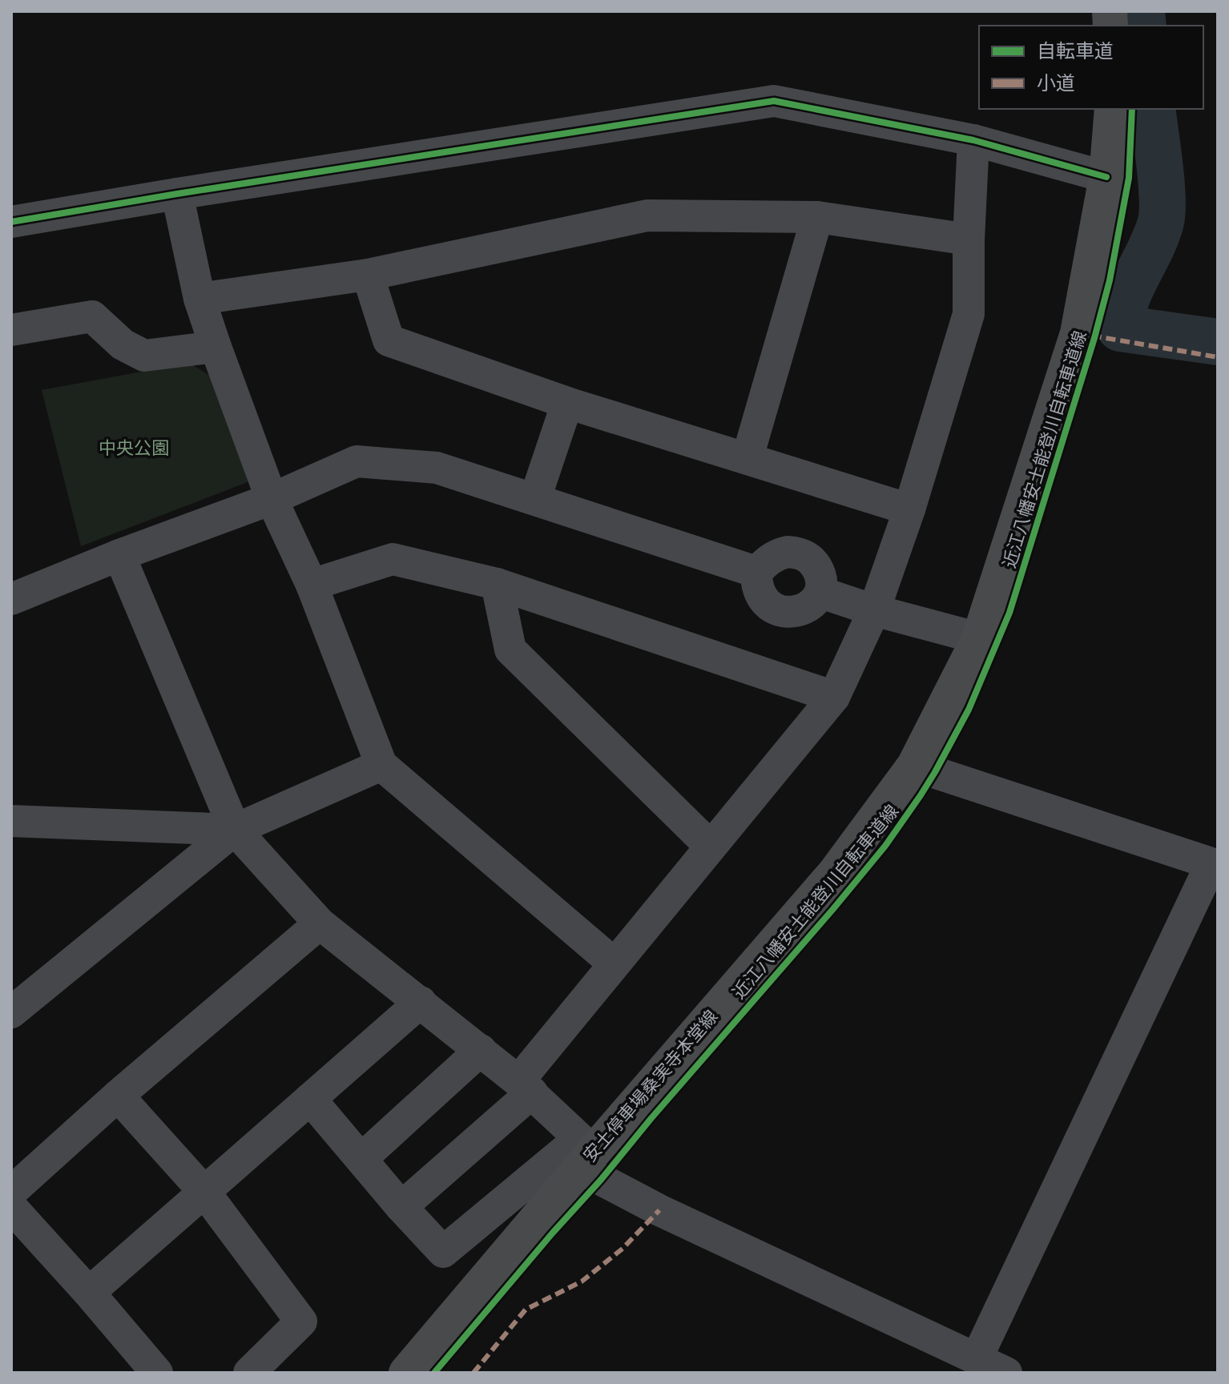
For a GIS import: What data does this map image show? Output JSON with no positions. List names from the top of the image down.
{
  "streets": {
    "main road": ["安土停車場桑実寺本堂線"],
    "cycle path": ["近江八幡安土能登川自転車道線"]
  },
  "parks": ["中央公園"],
  "legend": ["自転車道", "小道"]
}
